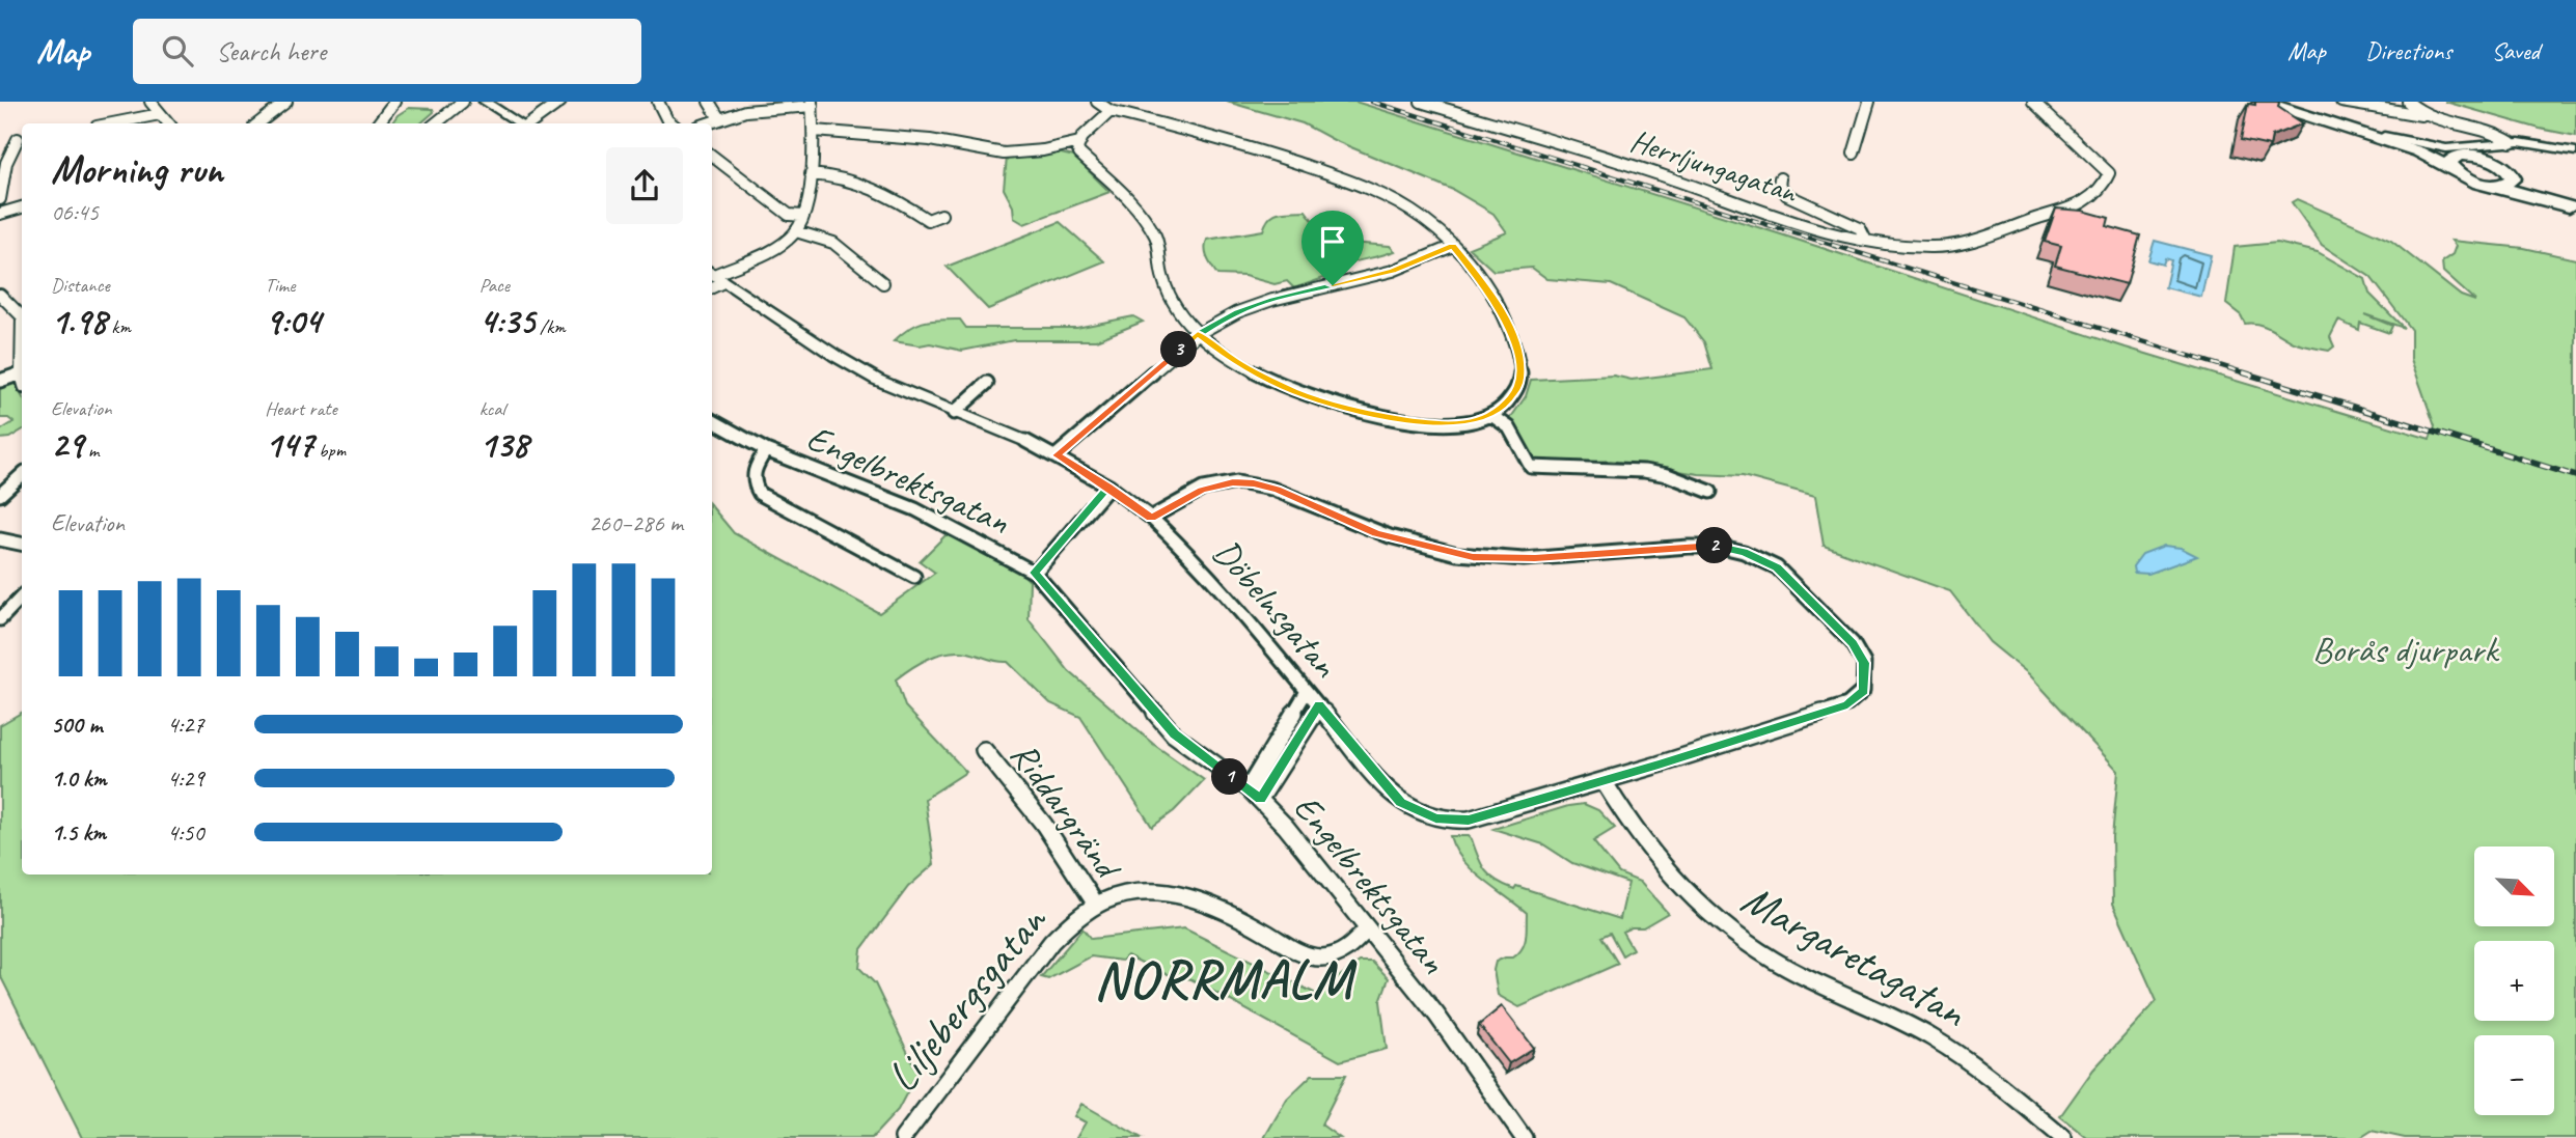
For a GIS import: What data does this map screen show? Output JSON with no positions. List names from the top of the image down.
{
  "streets": {
    "street": [
      "Herrljungagatan",
      "Engelbrektsgatan",
      "Döbelnsgatan",
      "Riddargränd",
      "Margaretagatan",
      "Liljebergsgatan"
    ]
  },
  "crossings": [
    ["Engelbrektsgatan", "Liljebergsgatan"],
    ["Döbelnsgatan", "Margaretagatan"],
    ["Riddargränd", "Liljebergsgatan"]
  ],
  "districts": ["NORRMALM"],
  "parks": ["Borås djurpark"],
  "north": "bottom right",
  "page": {
    "header": "Map",
    "search": "Search here",
    "nav": ["Map", "Directions", "Saved"],
    "heading": ["Morning run", "06:45"],
    "stats": [
      ["Distance", "1.98 km"],
      ["Time", "9:04"],
      ["Pace", "4:35 /km"],
      ["Elevation", "29 m"],
      ["Heart rate", "147 bpm"],
      ["kcal", "138"]
    ],
    "pins": ["3", "2", "1"],
    "chart": ["Elevation", "260–286 m"],
    "list": [
      {
        "name": "500 m",
        "note": "4:27"
      },
      {
        "name": "1.0 km",
        "note": "4:29"
      },
      {
        "name": "1.5 km",
        "note": "4:50"
      }
    ],
    "map_buttons": ["+", "−"]
  }
}
